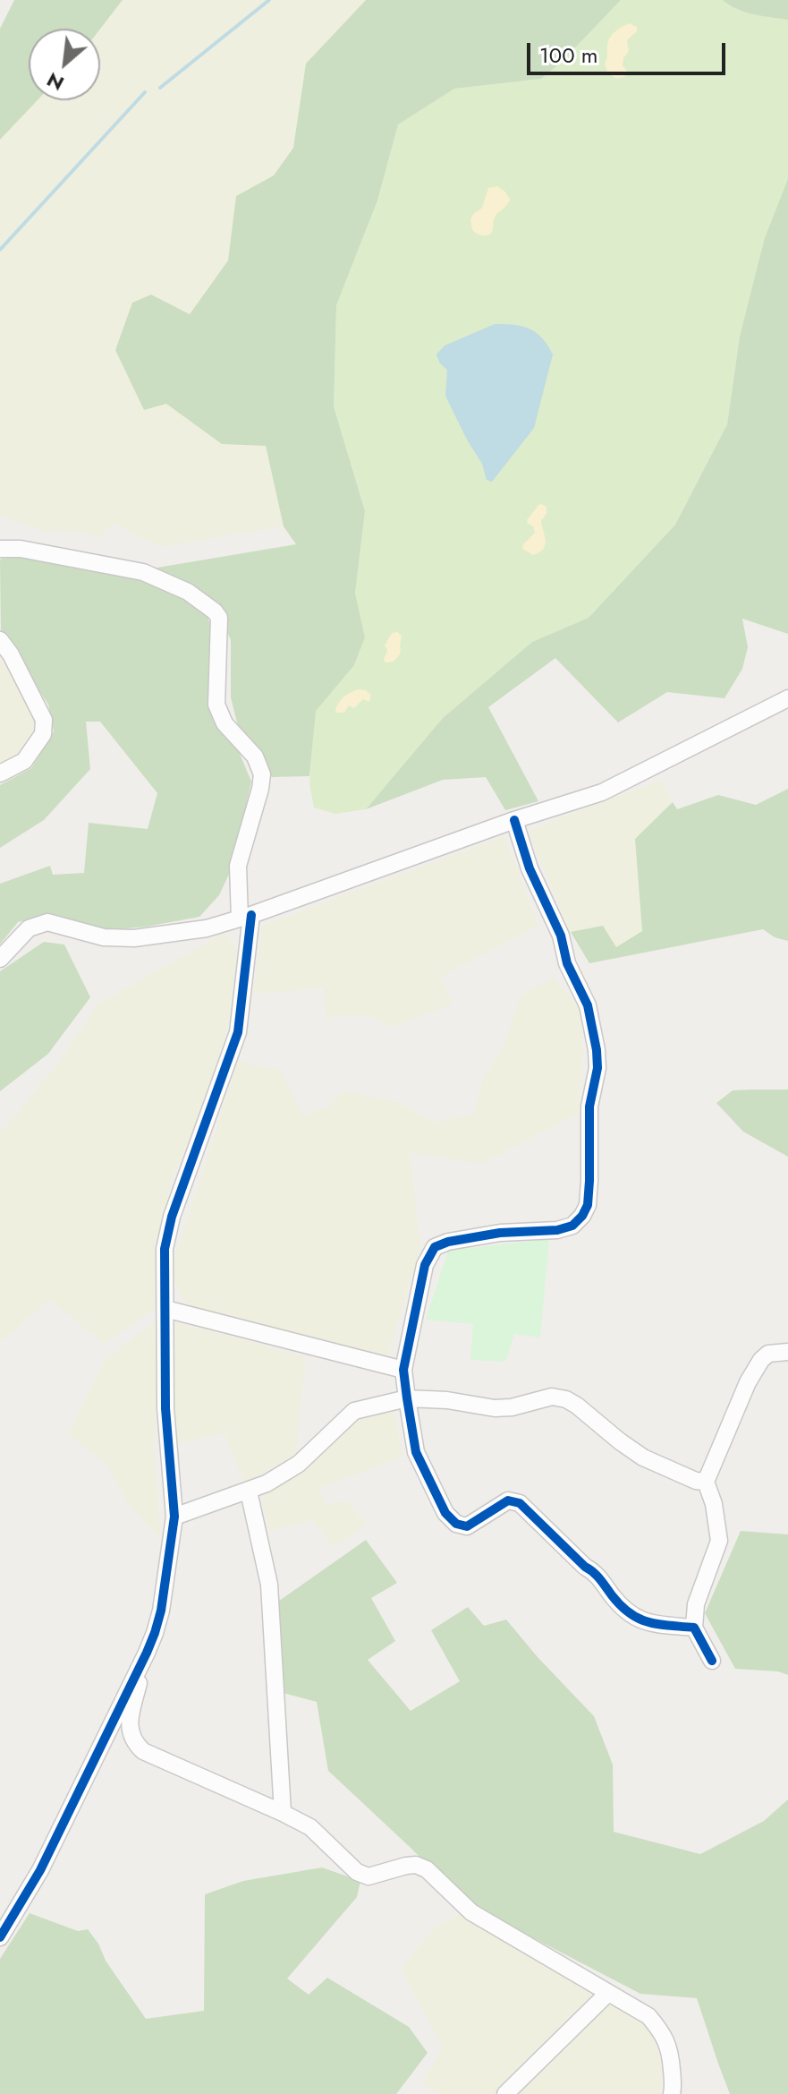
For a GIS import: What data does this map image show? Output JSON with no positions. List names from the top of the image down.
{
  "scale_bar": "100 m",
  "north": "bottom left"
}
